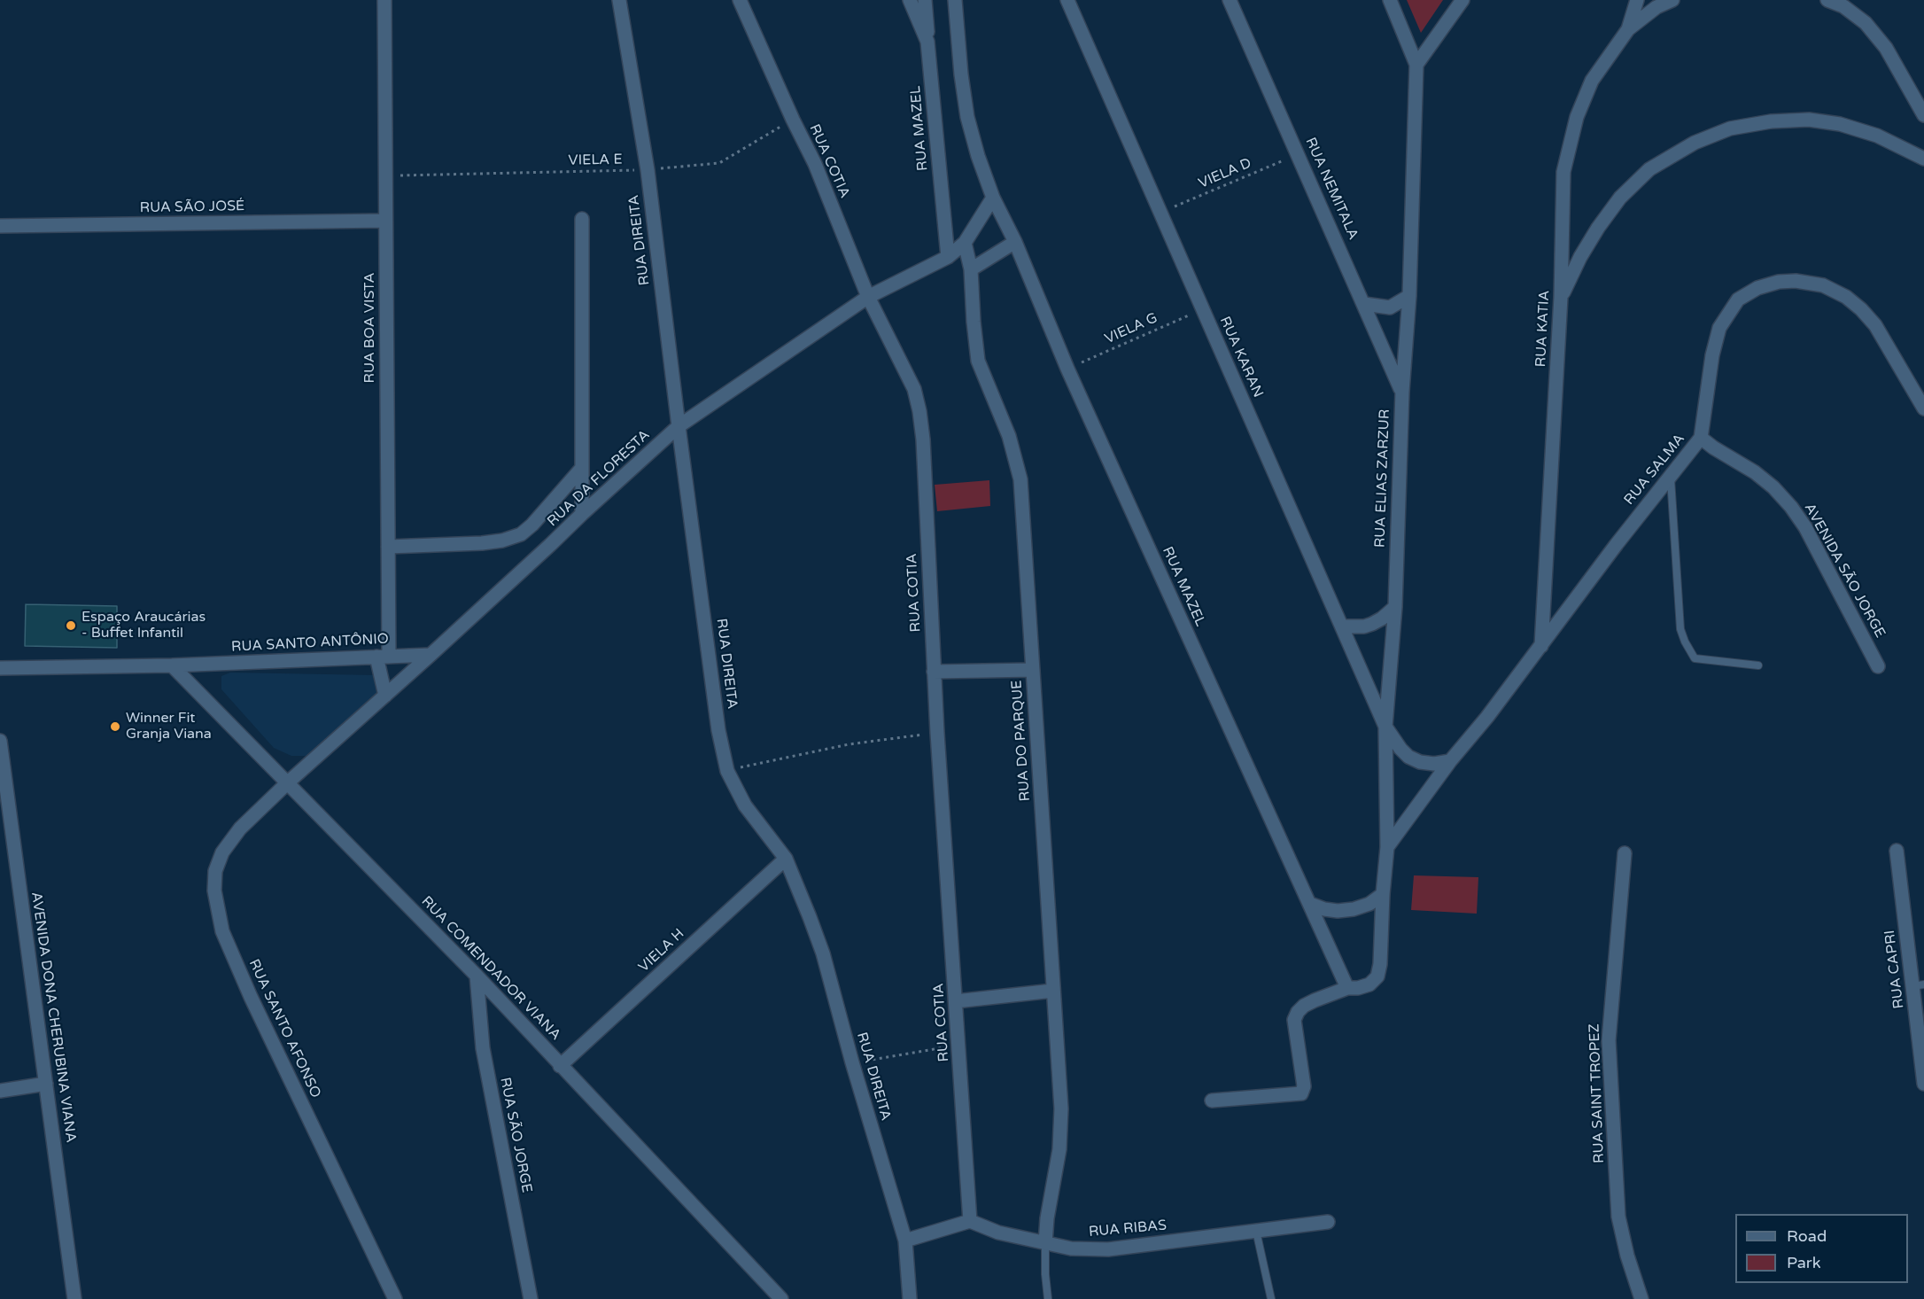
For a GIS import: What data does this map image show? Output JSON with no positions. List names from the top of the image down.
{
  "streets": {
    "street": [
      "RUA MAZEL",
      "RUA COTIA",
      "RUA NEMITALA",
      "RUA SÃO JOSÉ",
      "RUA DIREITA",
      "RUA BOA VISTA",
      "RUA KATIA",
      "RUA KARAN",
      "RUA SALMA",
      "RUA DA FLORESTA",
      "RUA ELIAS ZARZUR",
      "AVENIDA SÃO JORGE",
      "RUA SANTO ANTÔNIO",
      "RUA DO PARQUE",
      "VIELA H",
      "RUA COMENDADOR VIANA",
      "RUA CAPRI",
      "AVENIDA DONA CHERUBINA VIANA",
      "RUA SANTO AFONSO",
      "RUA SAINT TROPEZ",
      "RUA SÃO JORGE",
      "RUA RIBAS"
    ],
    "path": ["VIELA E", "VIELA D", "VIELA G"]
  },
  "crossings": [
    ["RUA MAZEL", "VIELA G"],
    ["RUA MAZEL", "RUA DA FLORESTA"],
    ["RUA MAZEL", "RUA ELIAS ZARZUR"],
    ["VIELA E", "RUA COTIA"],
    ["VIELA E", "RUA DIREITA"],
    ["VIELA E", "RUA BOA VISTA"],
    ["RUA COTIA", "RUA DA FLORESTA"],
    ["RUA COTIA", "RUA RIBAS"],
    ["VIELA D", "RUA NEMITALA"],
    ["VIELA D", "RUA KARAN"],
    ["RUA NEMITALA", "RUA ELIAS ZARZUR"],
    ["RUA SÃO JOSÉ", "RUA BOA VISTA"],
    ["RUA DIREITA", "RUA DA FLORESTA"],
    ["RUA DIREITA", "VIELA H"],
    ["RUA BOA VISTA", "RUA DA FLORESTA"],
    ["RUA BOA VISTA", "RUA SANTO ANTÔNIO"],
    ["VIELA G", "RUA KARAN"],
    ["RUA KATIA", "RUA SALMA"],
    ["RUA KARAN", "RUA ELIAS ZARZUR"],
    ["RUA SALMA", "RUA ELIAS ZARZUR"],
    ["RUA SALMA", "AVENIDA SÃO JORGE"],
    ["RUA DA FLORESTA", "RUA SANTO ANTÔNIO"],
    ["RUA DA FLORESTA", "RUA DO PARQUE"],
    ["RUA DA FLORESTA", "RUA COMENDADOR VIANA"],
    ["RUA DA FLORESTA", "RUA SANTO AFONSO"],
    ["RUA SANTO ANTÔNIO", "RUA COMENDADOR VIANA"],
    ["RUA DO PARQUE", "RUA RIBAS"],
    ["VIELA H", "RUA COMENDADOR VIANA"],
    ["RUA COMENDADOR VIANA", "RUA SANTO AFONSO"],
    ["RUA COMENDADOR VIANA", "RUA SÃO JORGE"]
  ],
  "places": ["Espaço Araucárias - Buffet Infantil", "Winner Fit Granja Viana"],
  "legend": ["Road", "Park"]
}
